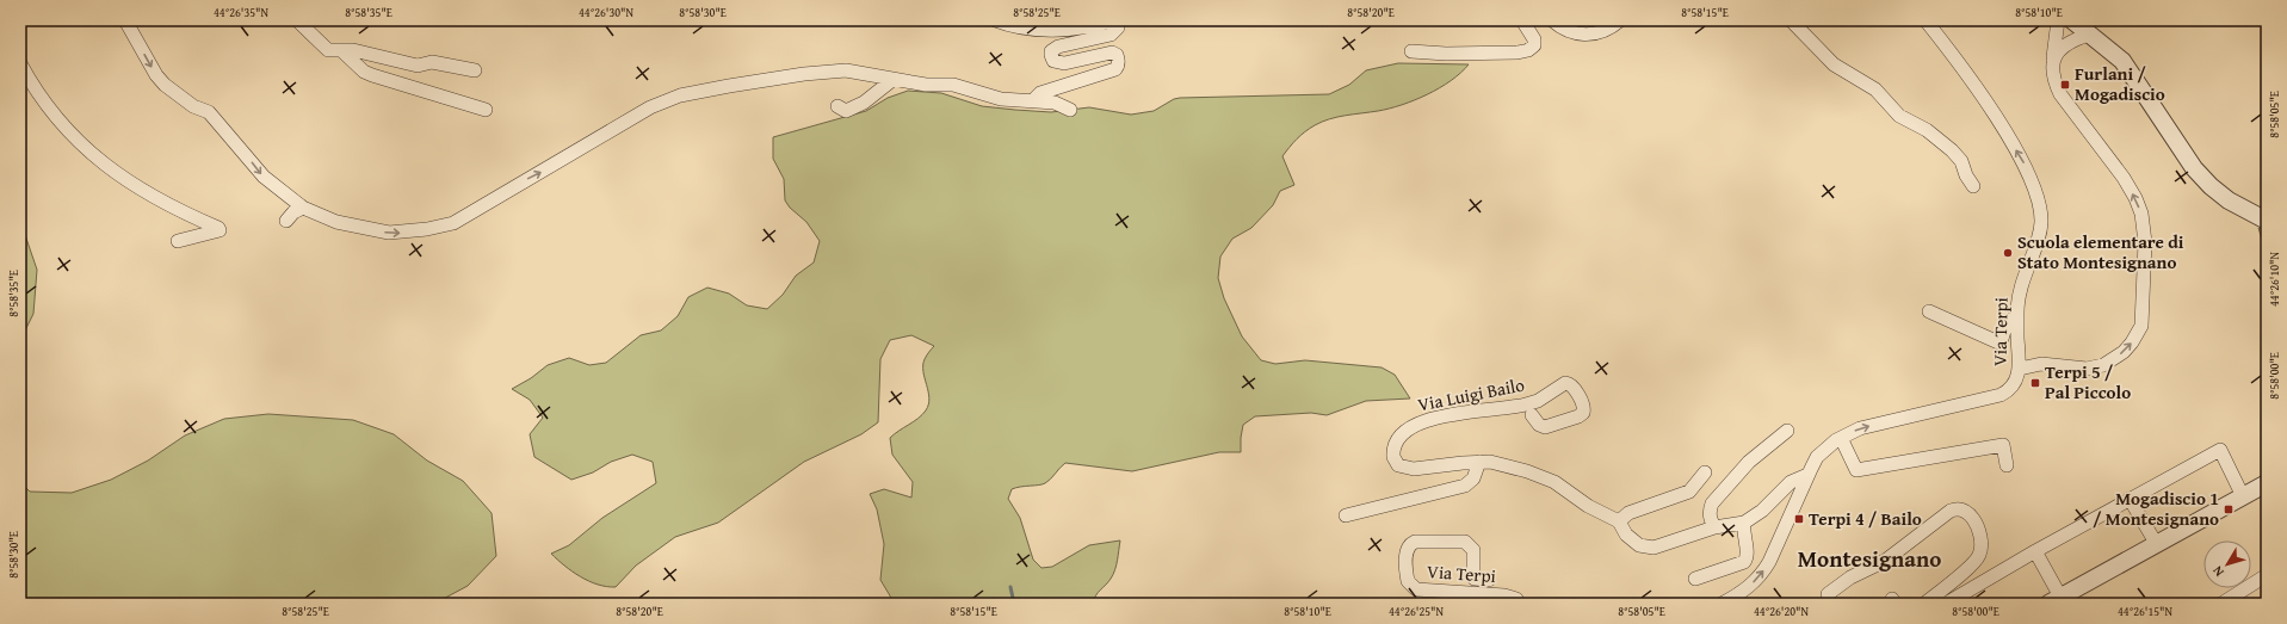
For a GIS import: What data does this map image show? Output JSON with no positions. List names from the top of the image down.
{
  "streets": {
    "street": ["Via Terpi", "Via Luigi Bailo"]
  },
  "crossings": [
    ["Via Terpi", "Via Luigi Bailo"]
  ],
  "districts": ["Montesignano"],
  "places": {
    "transit": [
      "Furlani / Mogadiscio",
      "Terpi 5 / Pal Piccolo",
      "Mogadiscio 1 / Montesignano",
      "Terpi 4 / Bailo"
    ],
    "other": ["Scuola elementare di Stato Montesignano"]
  },
  "north": "bottom left",
  "coordinates": [
    "44°26'35\"N",
    "8°58'35\"E",
    "44°26'30\"N",
    "8°58'30\"E",
    "8°58'25\"E",
    "8°58'20\"E",
    "8°58'15\"E",
    "8°58'10\"E",
    "8°58'05\"E",
    "44°26'10\"N",
    "8°58'00\"E",
    "44°26'25\"N",
    "44°26'20\"N",
    "44°26'15\"N"
  ]
}
